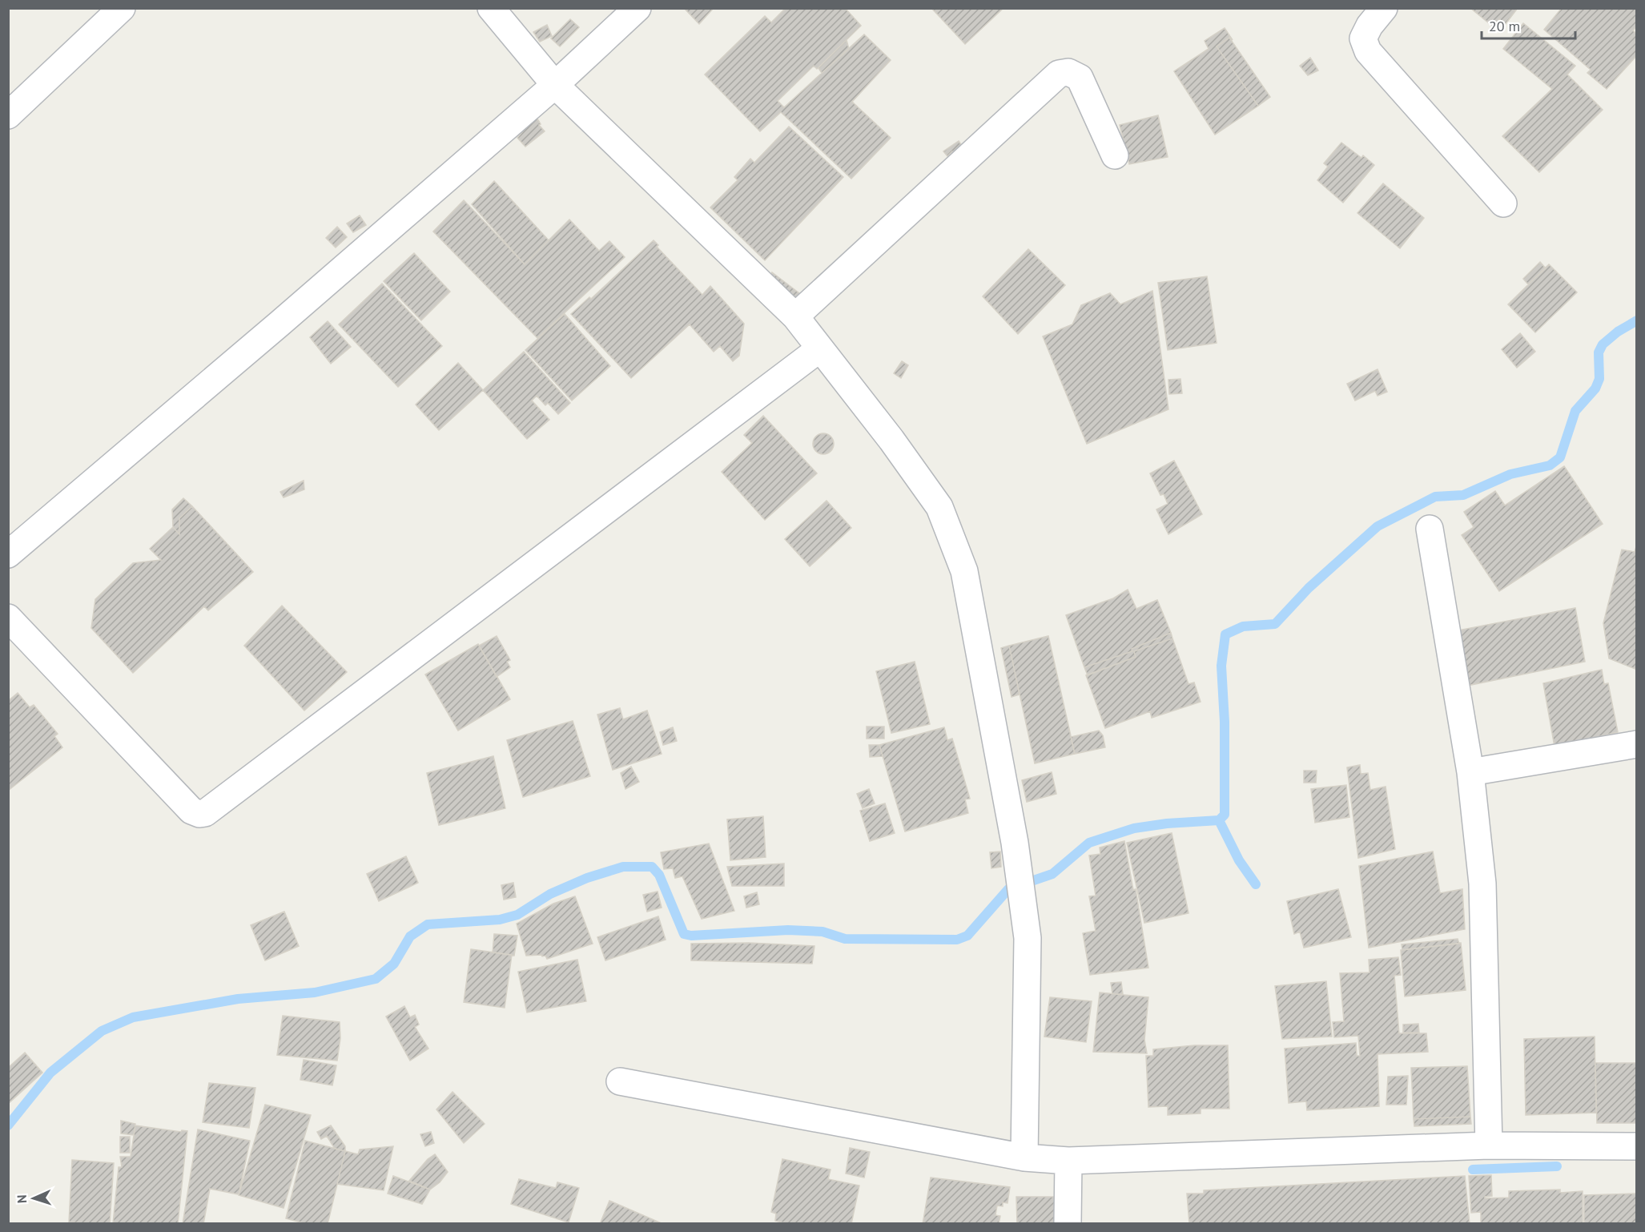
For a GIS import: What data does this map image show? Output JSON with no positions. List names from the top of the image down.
{
  "scale_bar": "20 m",
  "north": "left"
}
